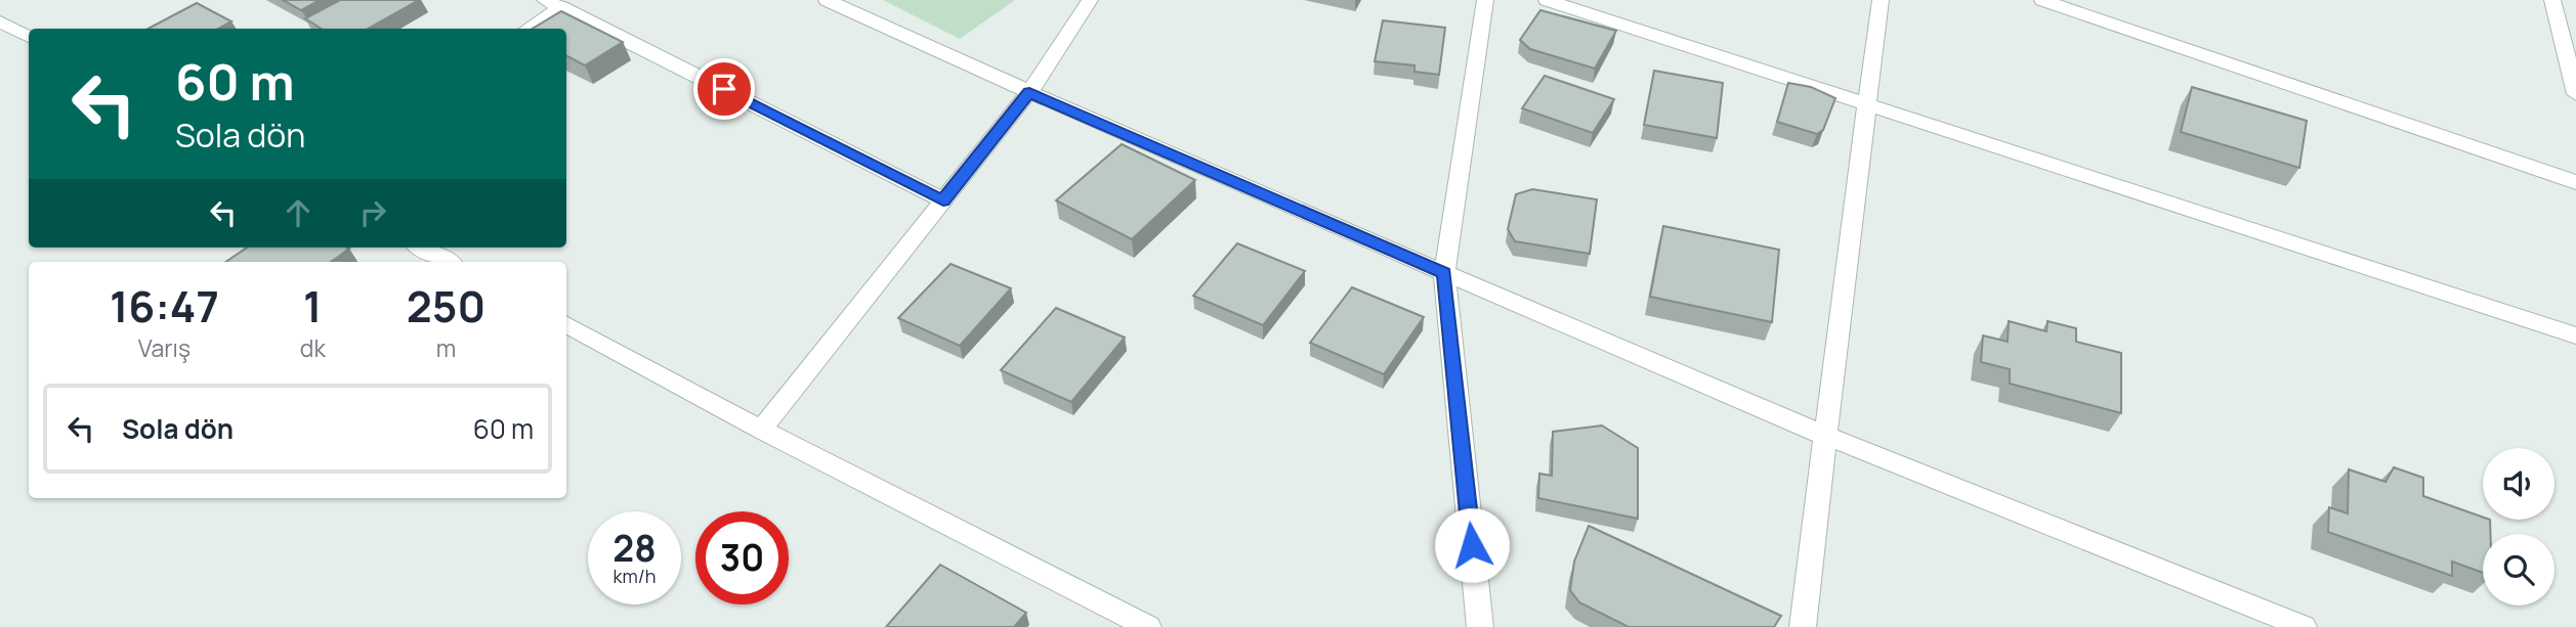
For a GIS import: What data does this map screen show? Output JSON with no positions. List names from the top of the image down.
{
  "page": {
    "turn": ["60 m", "Sola dön"],
    "eta": [
      "16:47",
      "Varış",
      "1",
      "dk",
      "250",
      "m"
    ],
    "list": [
      {
        "name": "Sola dön",
        "value": "60 m"
      }
    ],
    "speed": "28 km/h",
    "limit": "30"
  }
}
